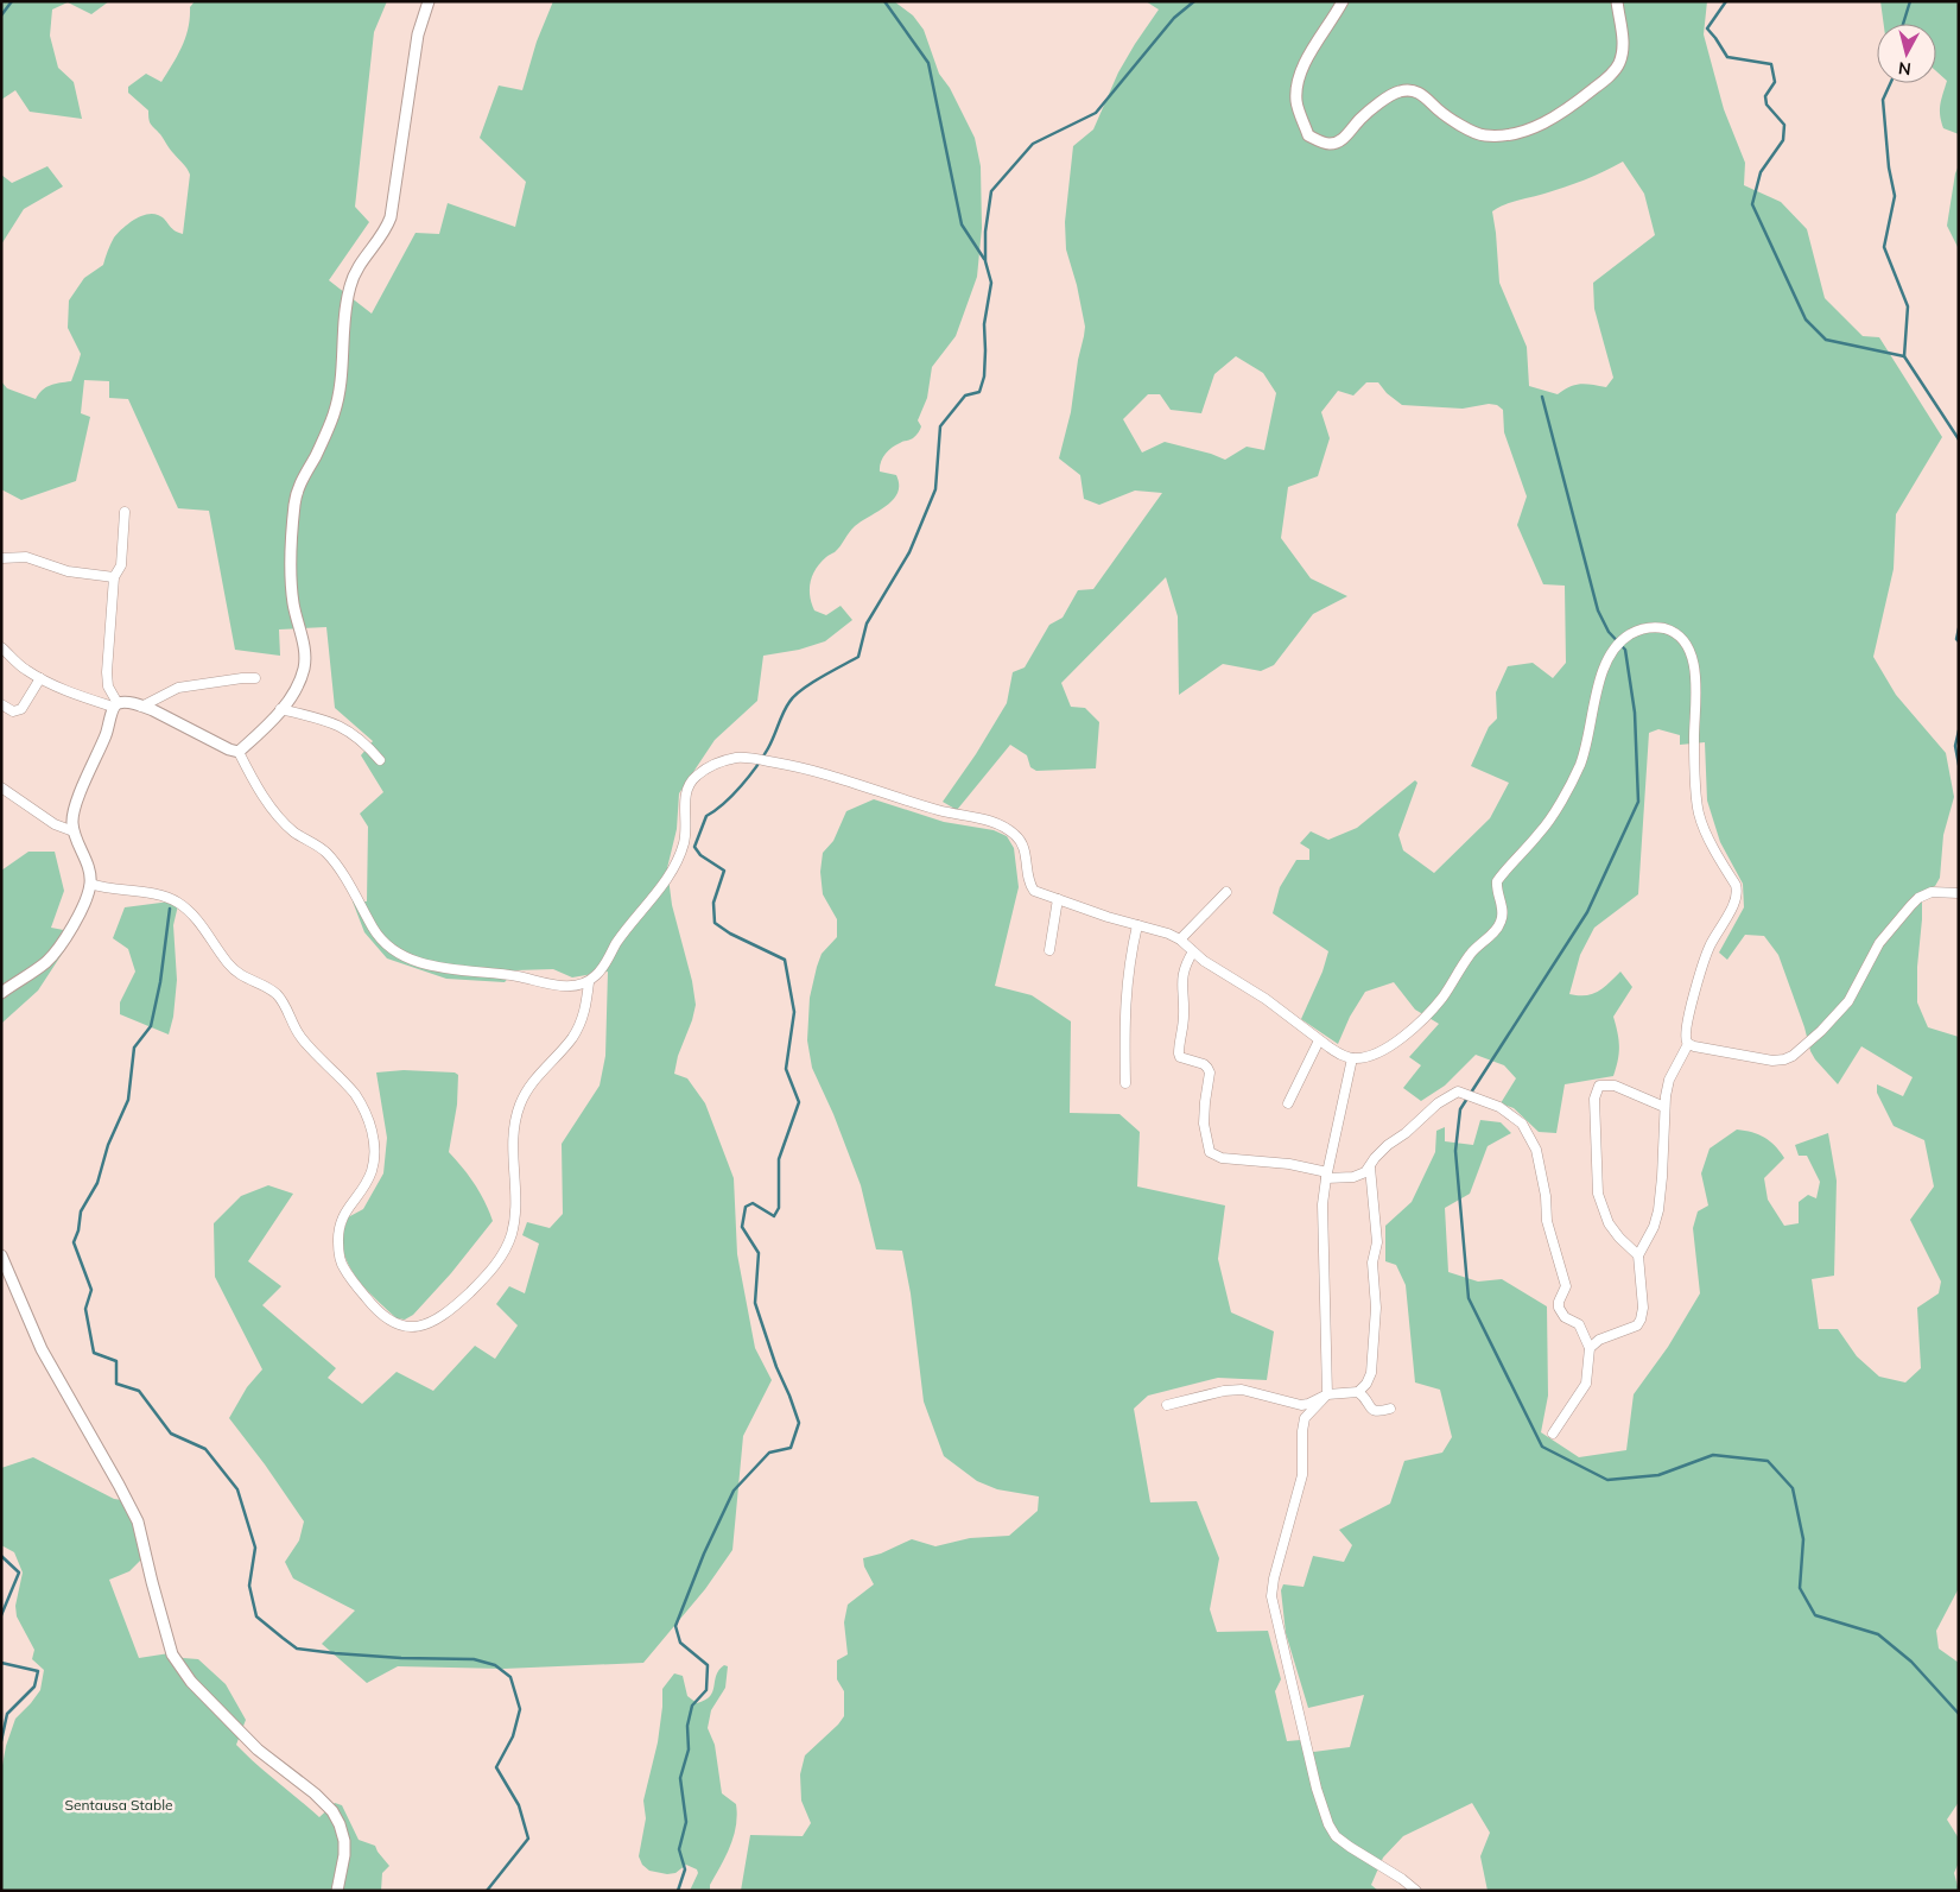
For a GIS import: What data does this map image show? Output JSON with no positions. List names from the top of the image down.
{
  "parks": ["Sentausa Stable"],
  "north": "bottom"
}
